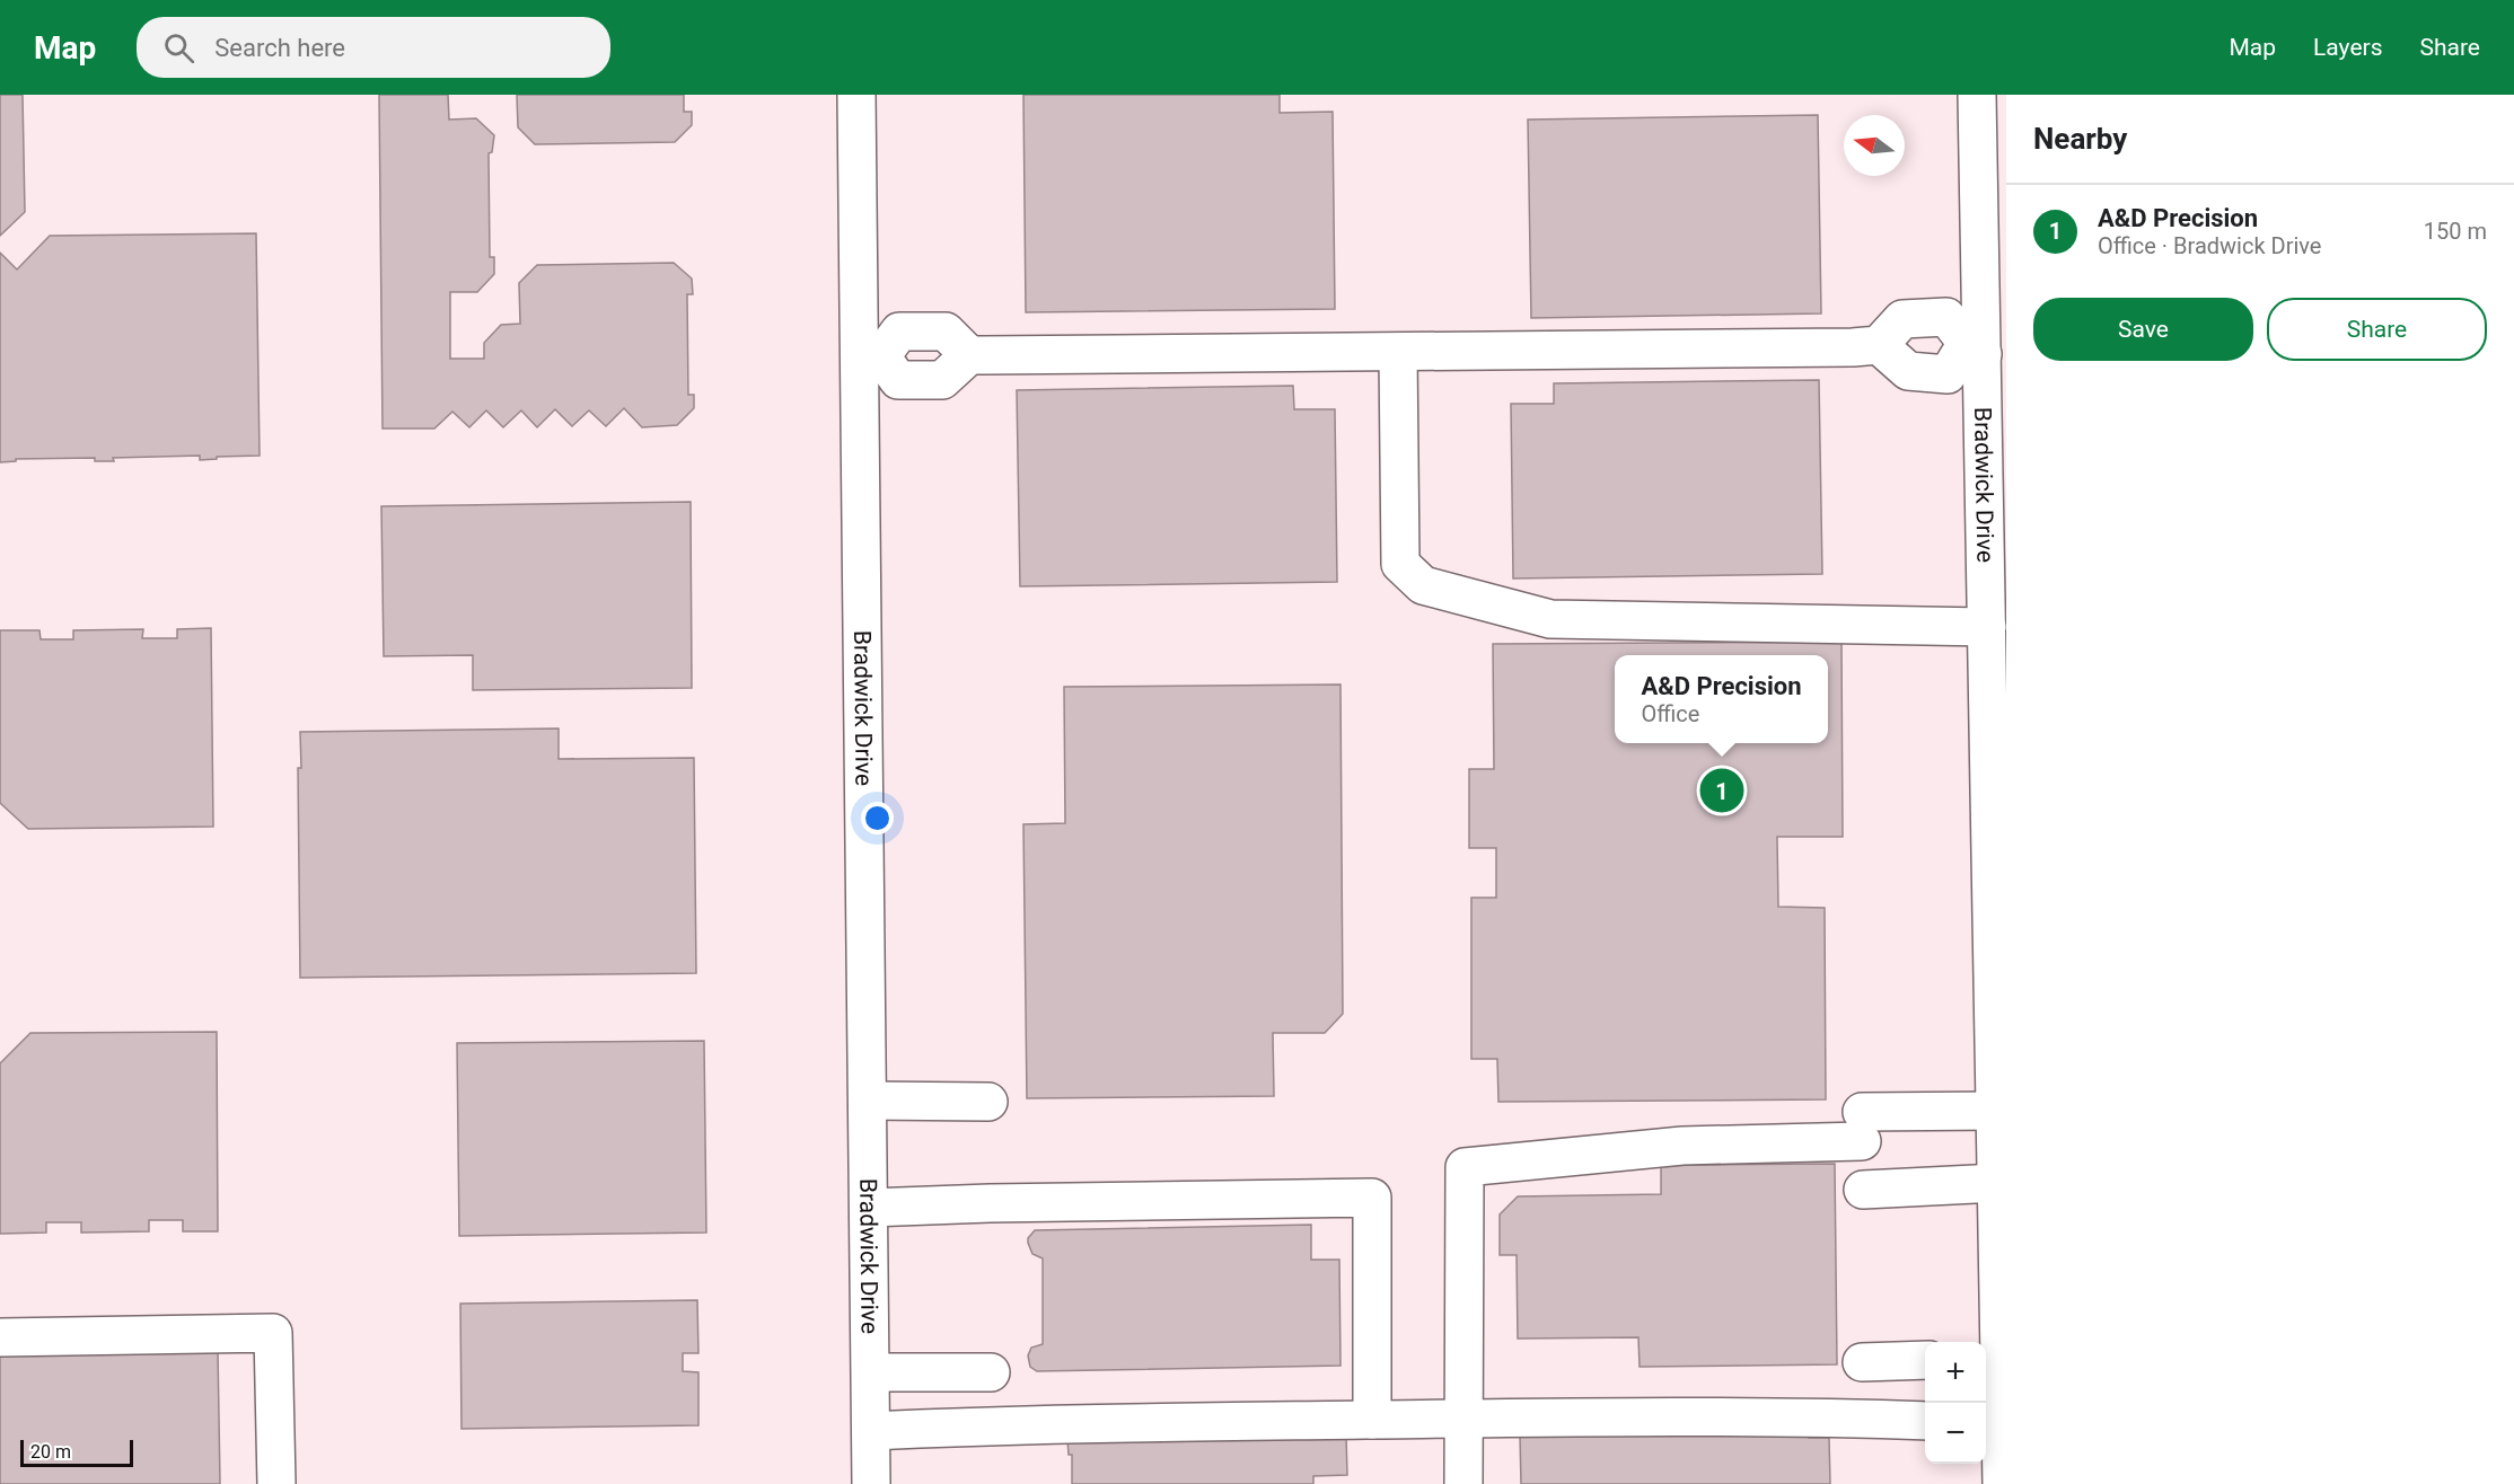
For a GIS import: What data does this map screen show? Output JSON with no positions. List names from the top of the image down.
{
  "streets": {
    "street": ["Bradwick Drive"]
  },
  "scale_bar": "20 m",
  "north": "left",
  "page": {
    "header": "Map",
    "search": "Search here",
    "nav": ["Map", "Layers", "Share"],
    "heading": "Nearby",
    "list": [
      {
        "mark": "1",
        "name": "A&D Precision",
        "note": "Office · Bradwick Drive",
        "value": "150 m"
      }
    ],
    "buttons": ["Save", "Share"],
    "popup": ["A&D Precision", "Office"],
    "pins": "1",
    "map_buttons": ["+", "−"],
    "scale": "20 m"
  }
}
